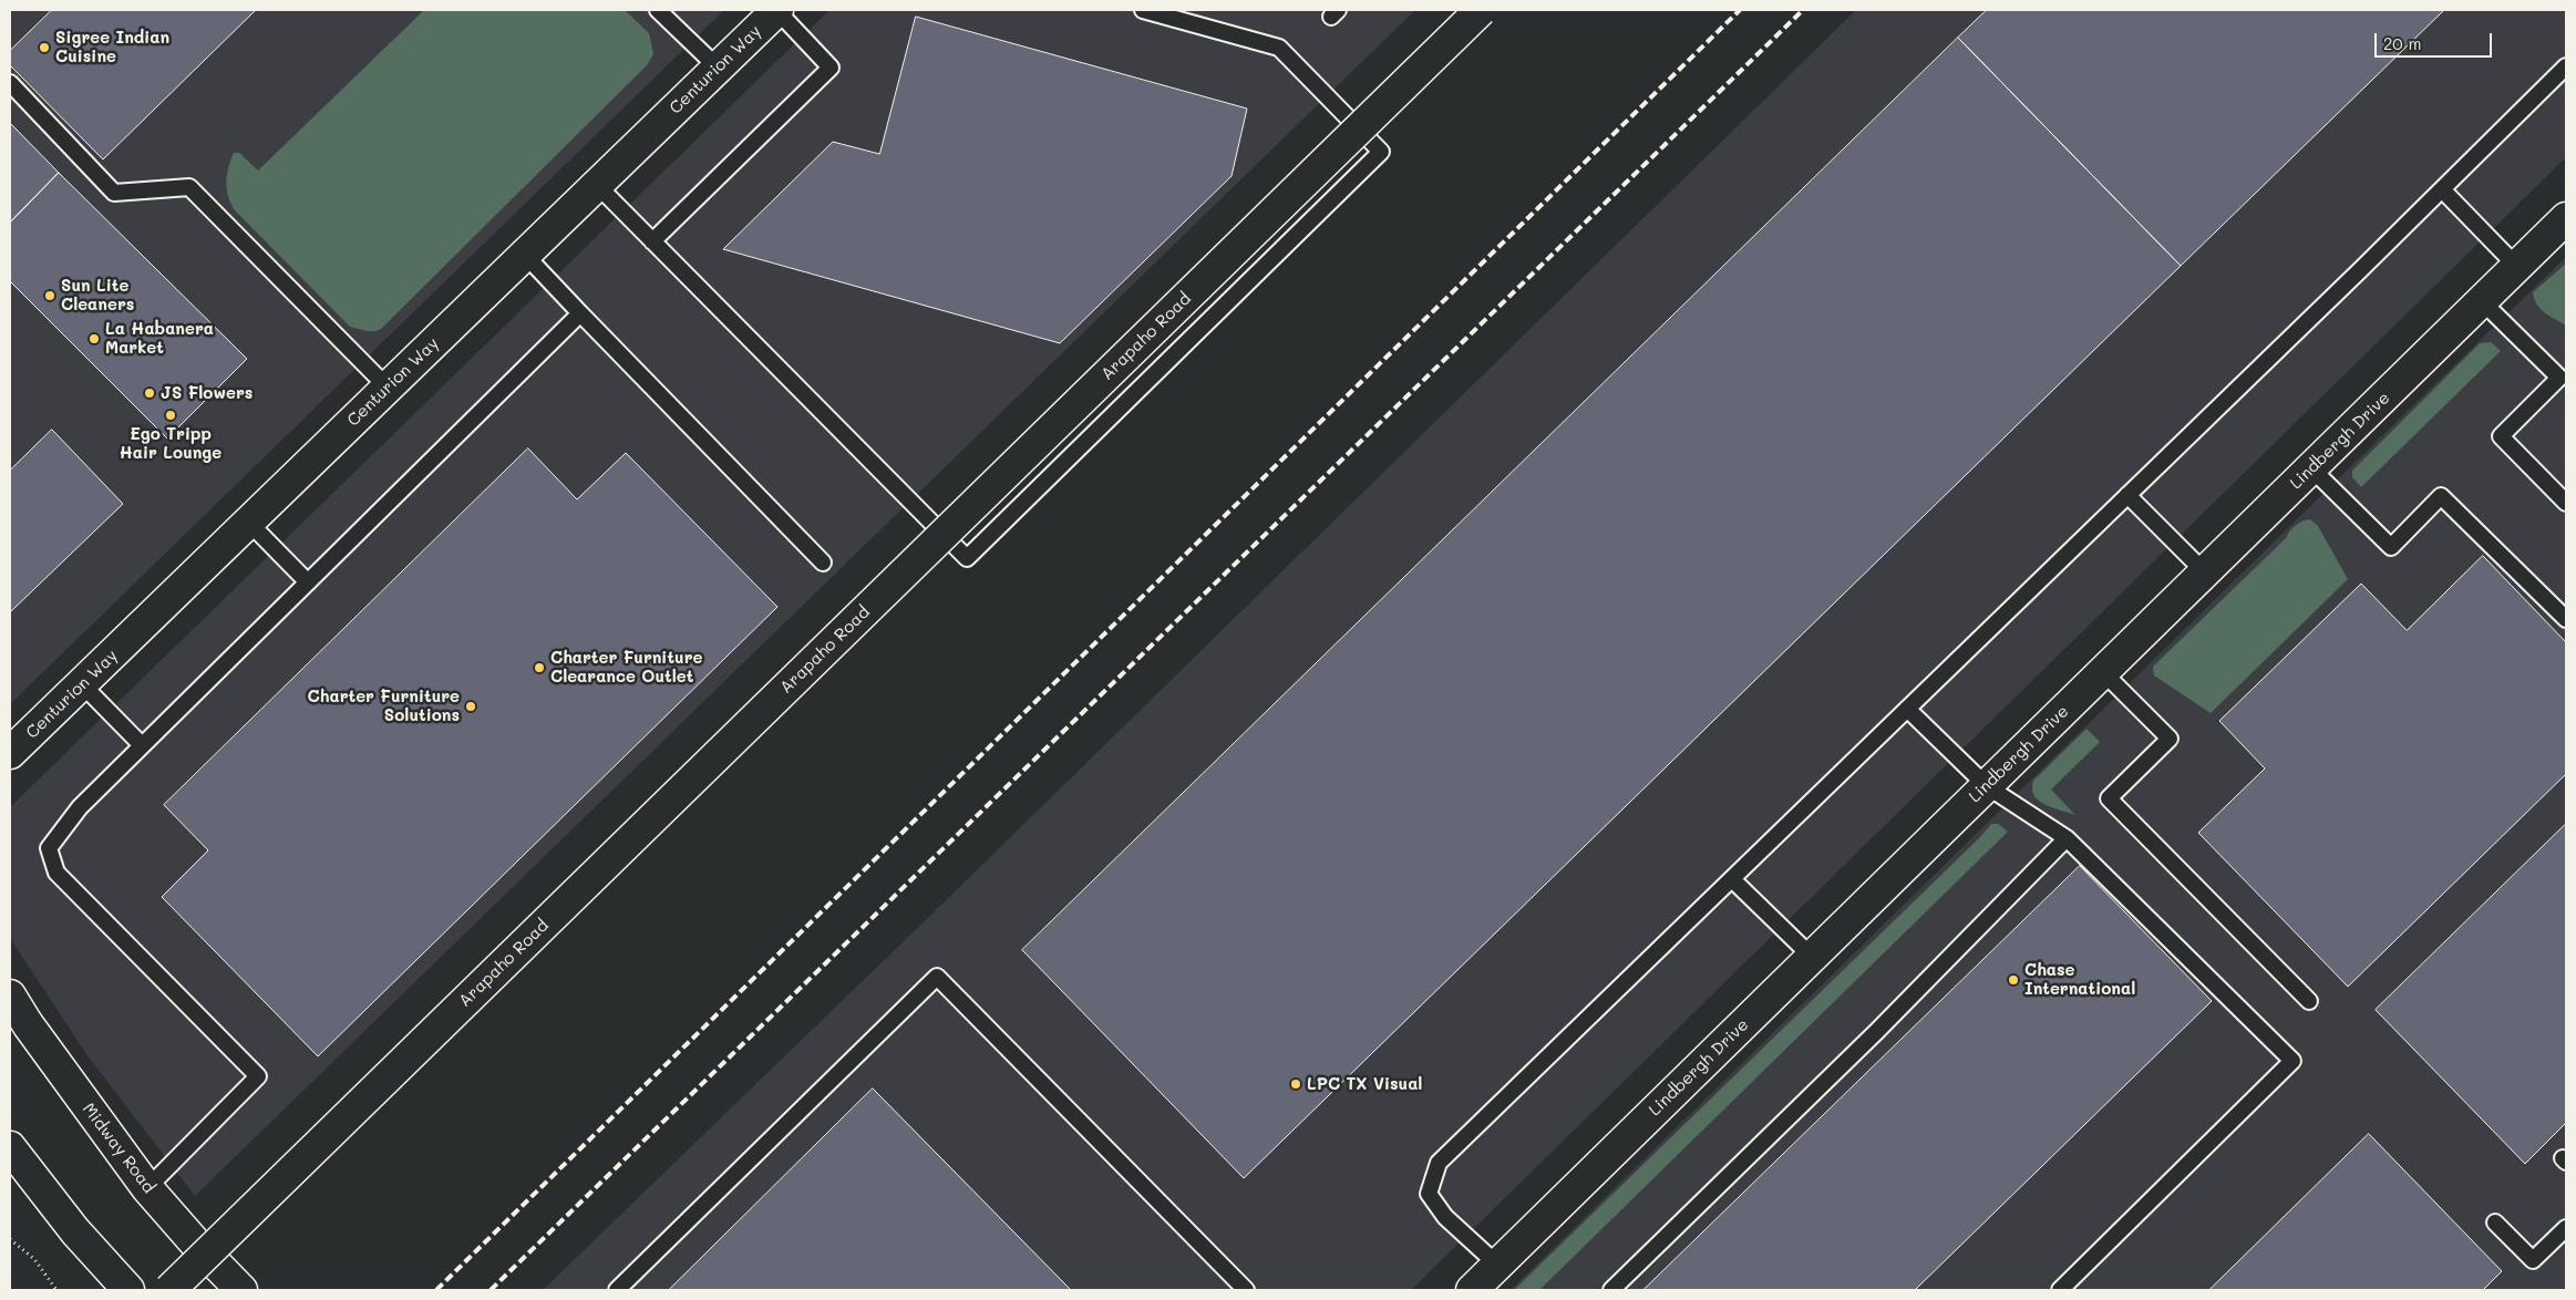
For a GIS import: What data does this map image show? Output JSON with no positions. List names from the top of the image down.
{
  "streets": {
    "street": [
      "Centurion Way",
      "Arapaho Road",
      "Lindbergh Drive",
      "Midway Road"
    ]
  },
  "places": [
    "Sigree Indian Cuisine",
    "Sun Lite Cleaners",
    "La Habanera Market",
    "JS Flowers",
    "Ego Tripp Hair Lounge",
    "Charter Furniture Clearance Outlet",
    "Charter Furniture Solutions",
    "Chase International",
    "LPC TX Visual"
  ],
  "scale_bar": "20 m"
}
